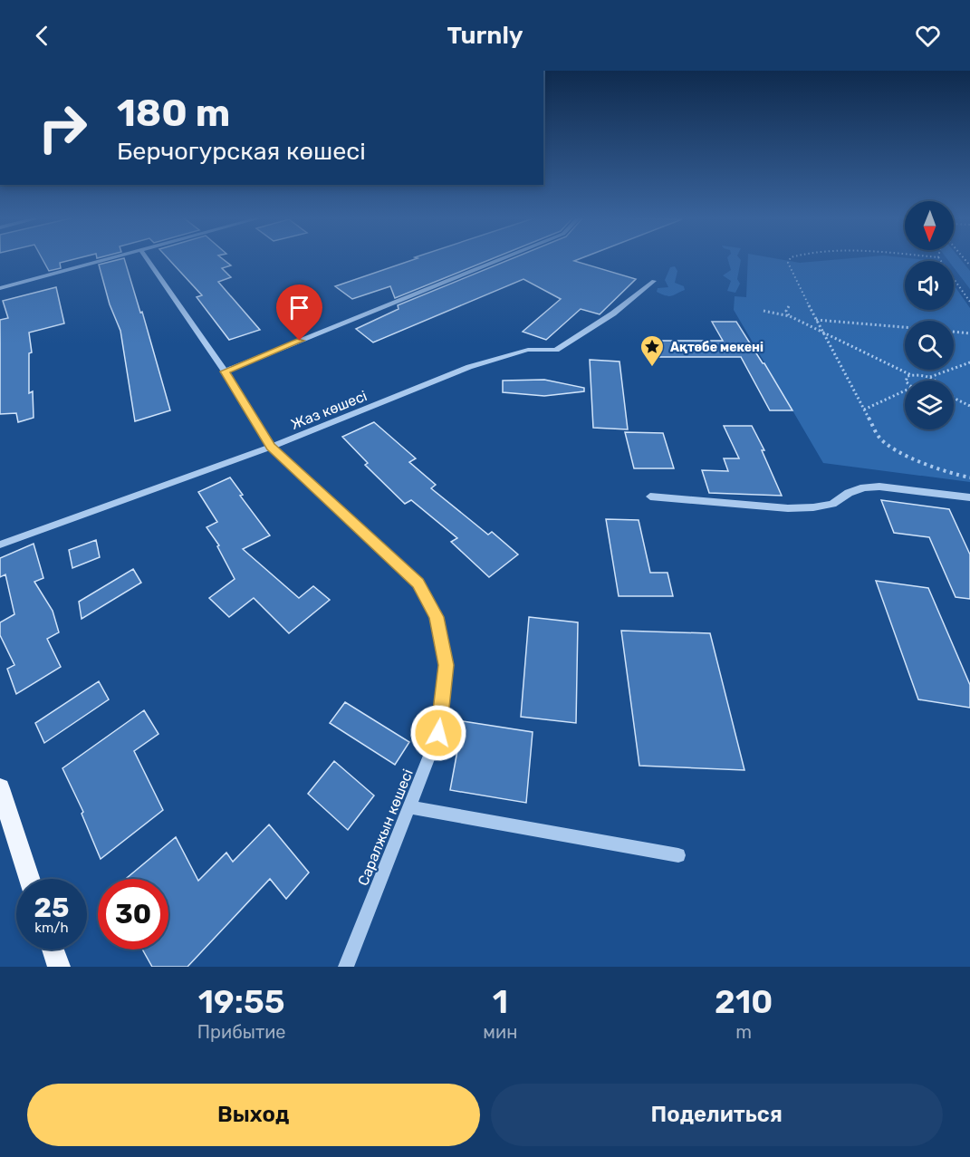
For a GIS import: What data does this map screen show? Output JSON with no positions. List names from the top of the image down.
{
  "streets": {
    "street": ["Жаз көшесі", "Саралжын көшесі"]
  },
  "crossings": [
    ["Жаз көшесі", "Саралжын көшесі"]
  ],
  "places": {
    "place": ["Ақтөбе мекені"]
  },
  "north": "bottom",
  "page": {
    "header": "Turnly",
    "turn": ["180 m", "Берчогурская көшесі"],
    "speed": "25 km/h",
    "limit": "30",
    "eta": [
      "19:55",
      "Прибытие",
      "1",
      "мин",
      "210",
      "m"
    ],
    "buttons": ["Выход", "Поделиться"]
  }
}
